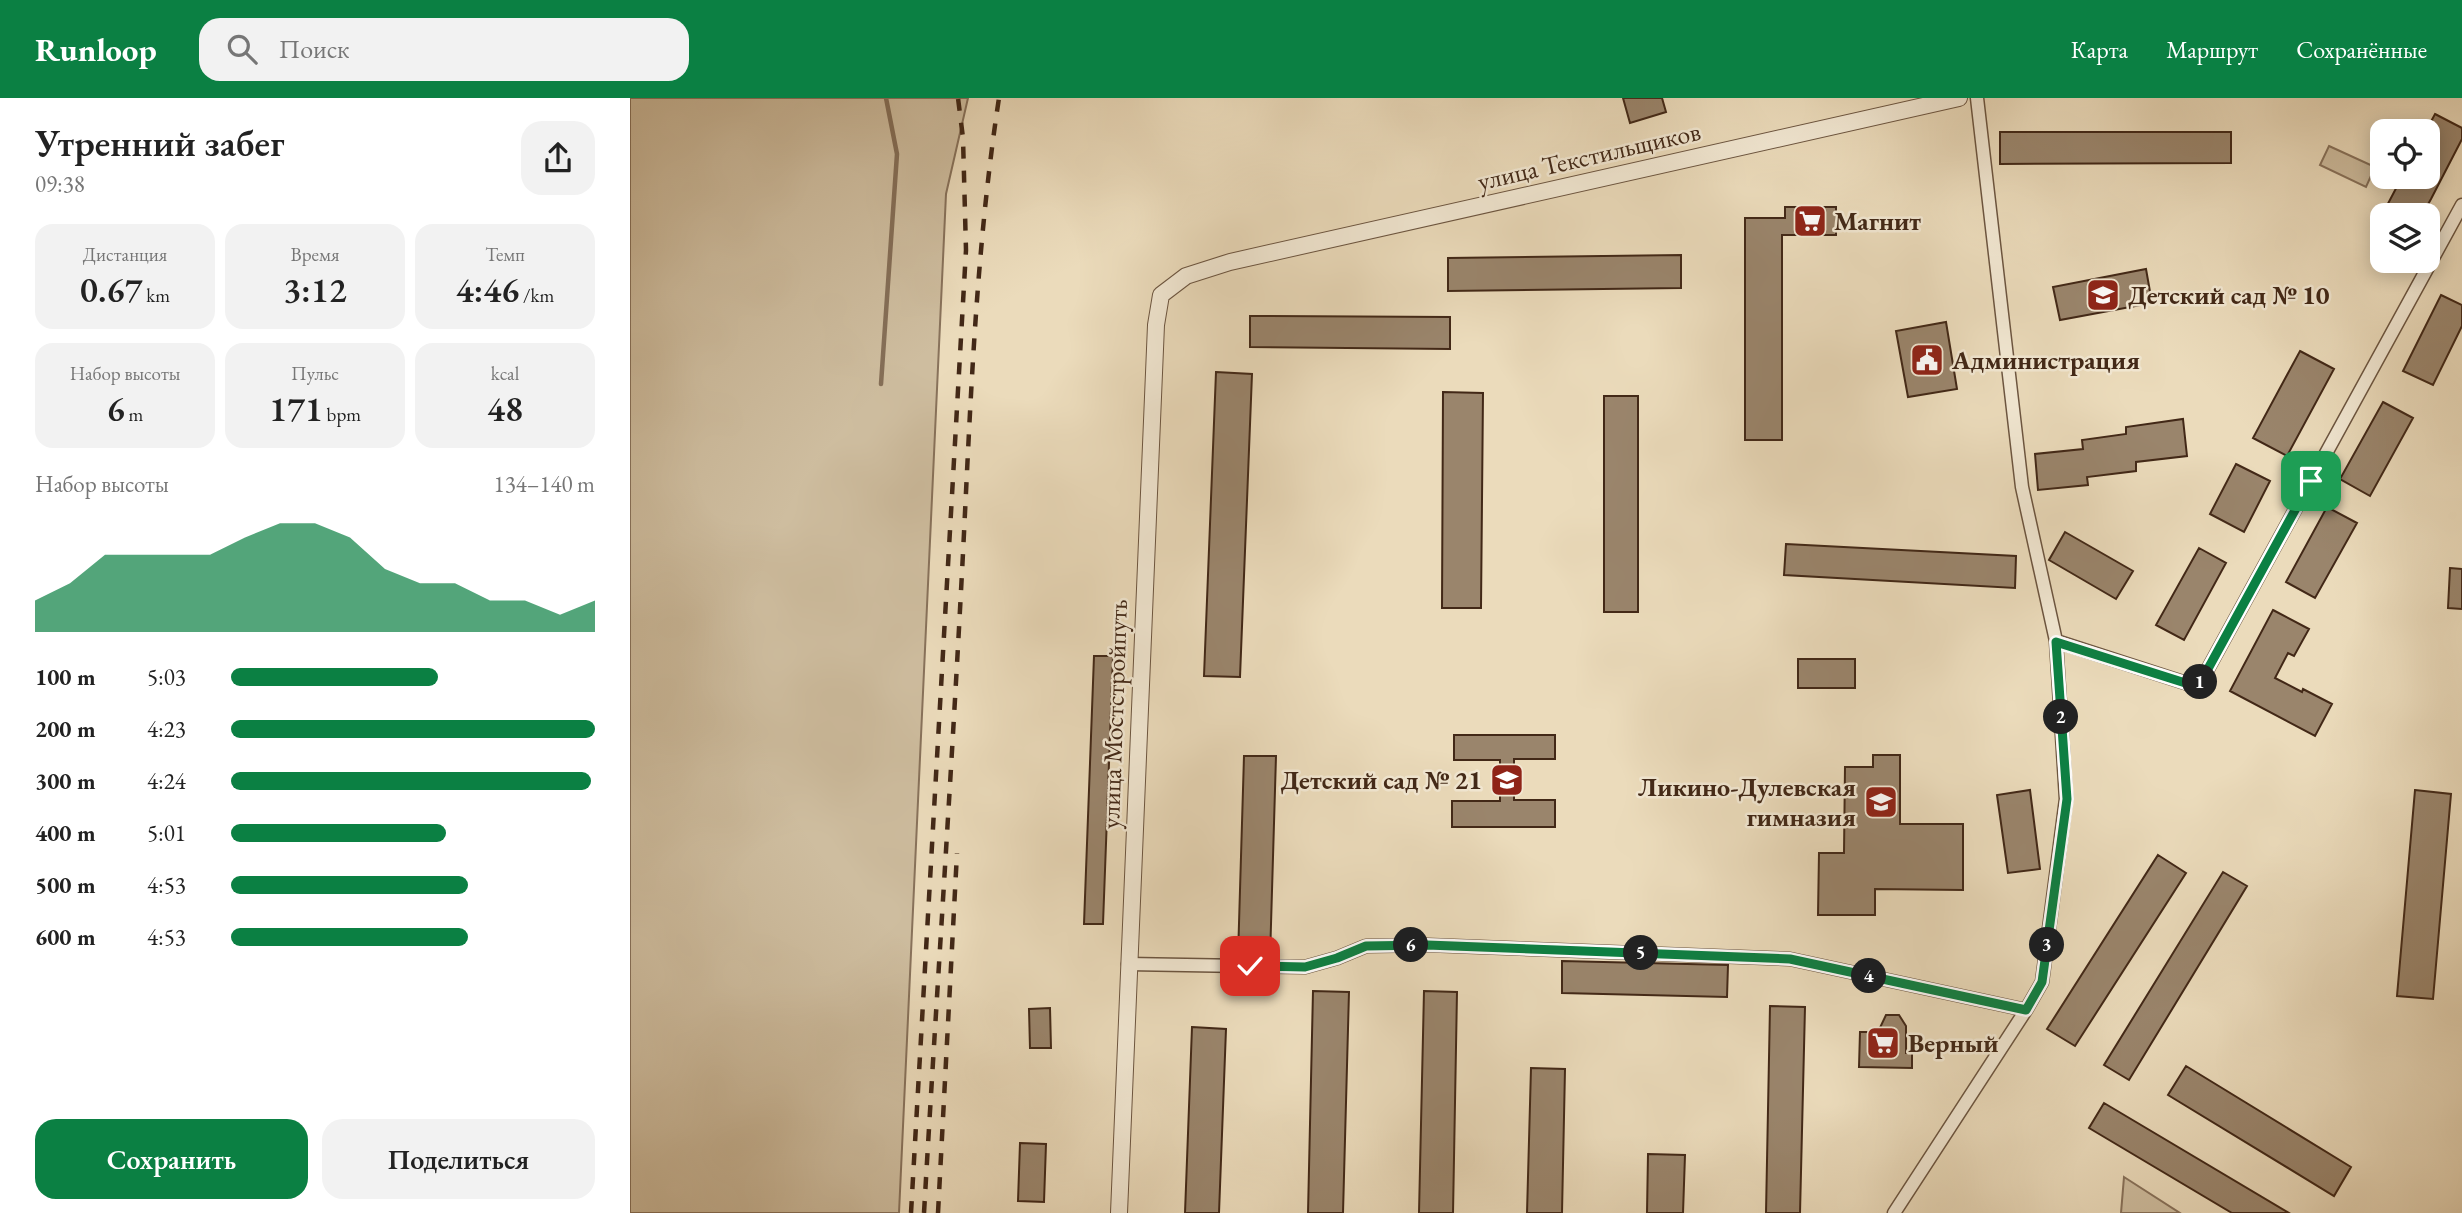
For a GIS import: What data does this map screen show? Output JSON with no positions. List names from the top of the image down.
{
  "streets": {
    "street": ["улица Текстильщиков", "улица Мостстройпуть"]
  },
  "crossings": [
    ["улица Текстильщиков", "улица Мостстройпуть"]
  ],
  "places": {
    "supermarket": ["Магнит", "Верный"],
    "school or university": ["Детский сад № 10", "Детский сад № 21", "Ликино-Дулевская гимназия"],
    "public building": ["Администрация"]
  },
  "page": {
    "header": "Runloop",
    "search": "Поиск",
    "nav": ["Карта", "Маршрут", "Сохранённые"],
    "heading": ["Утренний забег", "09:38"],
    "stats": [
      ["Дистанция", "0.67 km"],
      ["Время", "3:12"],
      ["Темп", "4:46 /km"],
      ["Набор высоты", "6 m"],
      ["Пульс", "171 bpm"],
      ["kcal", "48"]
    ],
    "chart": ["Набор высоты", "134–140 m"],
    "list": [
      {
        "name": "100 m",
        "note": "5:03"
      },
      {
        "name": "200 m",
        "note": "4:23"
      },
      {
        "name": "300 m",
        "note": "4:24"
      },
      {
        "name": "400 m",
        "note": "5:01"
      },
      {
        "name": "500 m",
        "note": "4:53"
      },
      {
        "name": "600 m",
        "note": "4:53"
      }
    ],
    "pins": [
      "1",
      "2",
      "3",
      "6",
      "5",
      "4"
    ],
    "buttons": ["Сохранить", "Поделиться"]
  }
}
